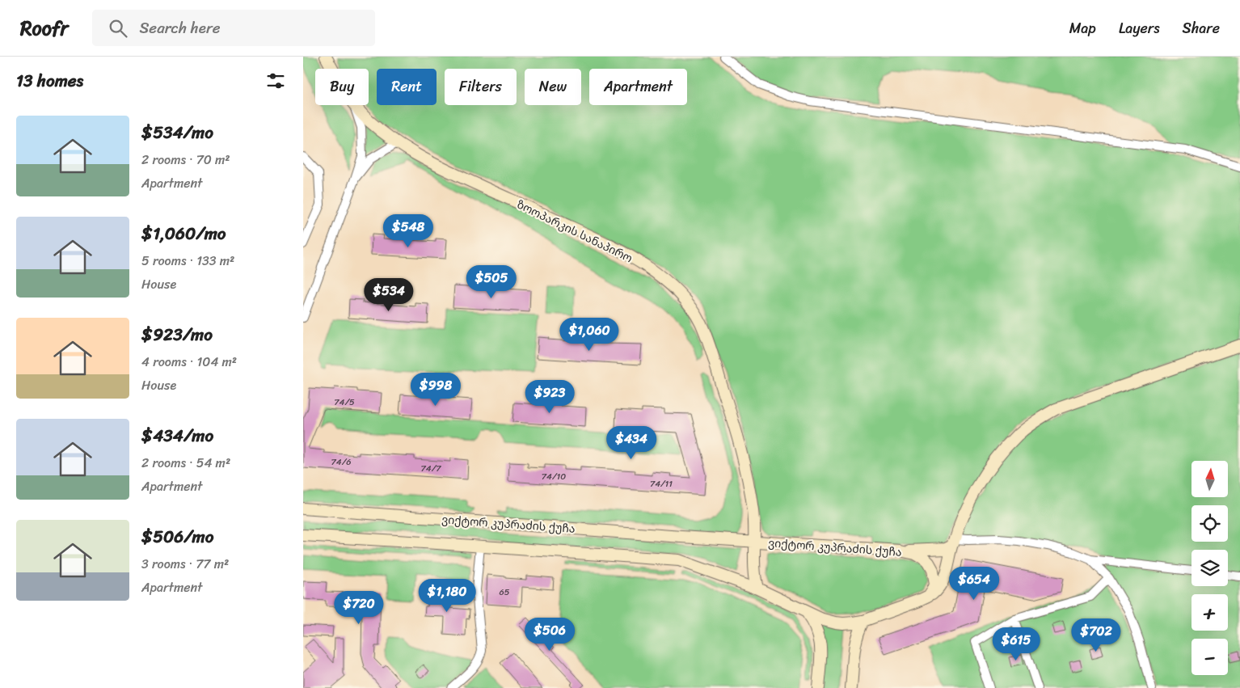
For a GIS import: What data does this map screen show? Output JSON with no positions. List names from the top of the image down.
{
  "streets": {
    "main road": ["ზოოპარკის სანაპირო", "ვიქტორ კუპრაძის ქუჩა"]
  },
  "crossings": [
    ["ზოოპარკის სანაპირო", "ვიქტორ კუპრაძის ქუჩა"]
  ],
  "house_numbers": [
    "74/5",
    "74/6",
    "74/7",
    "74/10",
    "74/11",
    "65"
  ],
  "north": "top",
  "page": {
    "header": "Roofr",
    "search": "Search here",
    "nav": ["Map", "Layers", "Share"],
    "heading": "13 homes",
    "chip": [
      "Buy",
      "Rent",
      "Filters",
      "New",
      "Apartment"
    ],
    "list": [
      {
        "name": "$534/mo",
        "note": "2 rooms · 70 m² · Apartment"
      },
      {
        "name": "$1,060/mo",
        "note": "5 rooms · 133 m² · House"
      },
      {
        "name": "$923/mo",
        "note": "4 rooms · 104 m² · House"
      },
      {
        "name": "$434/mo",
        "note": "2 rooms · 54 m² · Apartment"
      },
      {
        "name": "$506/mo",
        "note": "3 rooms · 77 m² · Apartment"
      }
    ],
    "price": [
      "$548",
      "$505",
      "$534",
      "$1,060",
      "$998",
      "$923",
      "$434",
      "$654",
      "$1,180",
      "$720",
      "$506",
      "$702",
      "$615"
    ],
    "map_buttons": ["+", "−"]
  }
}
